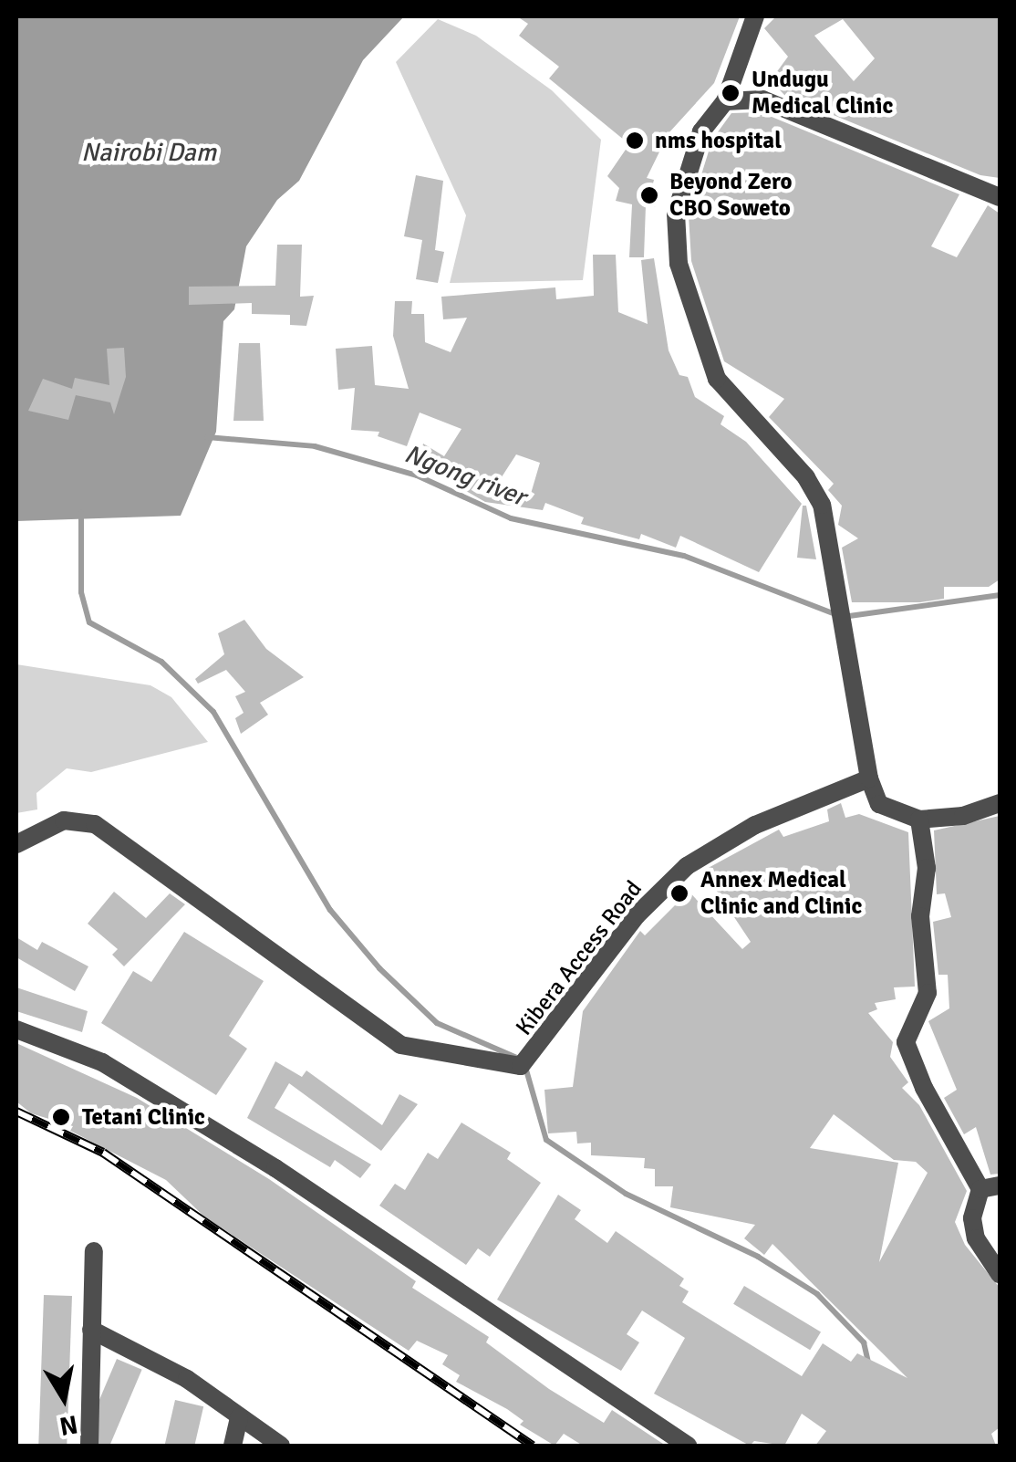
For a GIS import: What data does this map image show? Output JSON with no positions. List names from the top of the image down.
{
  "streets": {
    "street": ["Kibera Access Road"]
  },
  "water": ["Nairobi Dam", "Ngong river"],
  "places": [
    "Undugu Medical Clinic",
    "nms hospital",
    "Beyond Zero CBO Soweto",
    "Annex Medical Clinic and Clinic",
    "Tetani Clinic"
  ],
  "north": "bottom"
}
